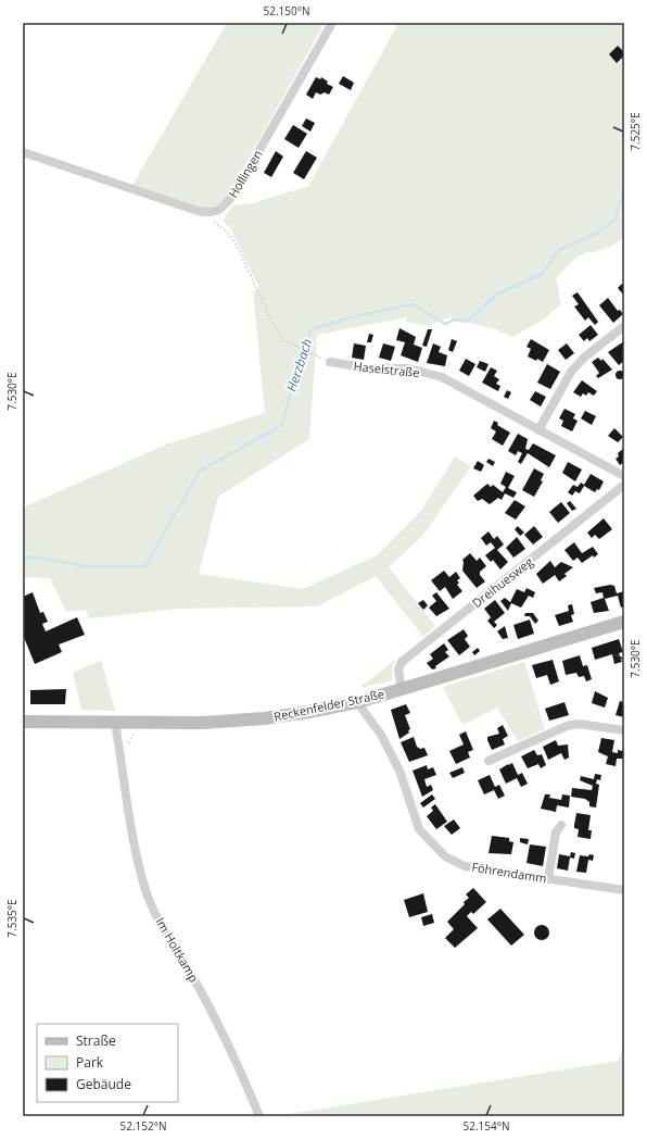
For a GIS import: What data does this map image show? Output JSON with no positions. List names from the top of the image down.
{
  "streets": {
    "street": [
      "Hollingen",
      "Haselstraße",
      "Dreihuesweg",
      "Reckenfelder Straße",
      "Föhrendamm",
      "Im Holtkamp"
    ]
  },
  "crossings": [
    ["Dreihuesweg", "Reckenfelder Straße"],
    ["Reckenfelder Straße", "Föhrendamm"],
    ["Reckenfelder Straße", "Im Holtkamp"]
  ],
  "water": ["Herzbach"],
  "legend": ["Straße", "Park", "Gebäude"],
  "coordinates": [
    "52.150°N",
    "7.525°E",
    "7.530°E",
    "7.535°E",
    "52.152°N",
    "52.154°N"
  ]
}
